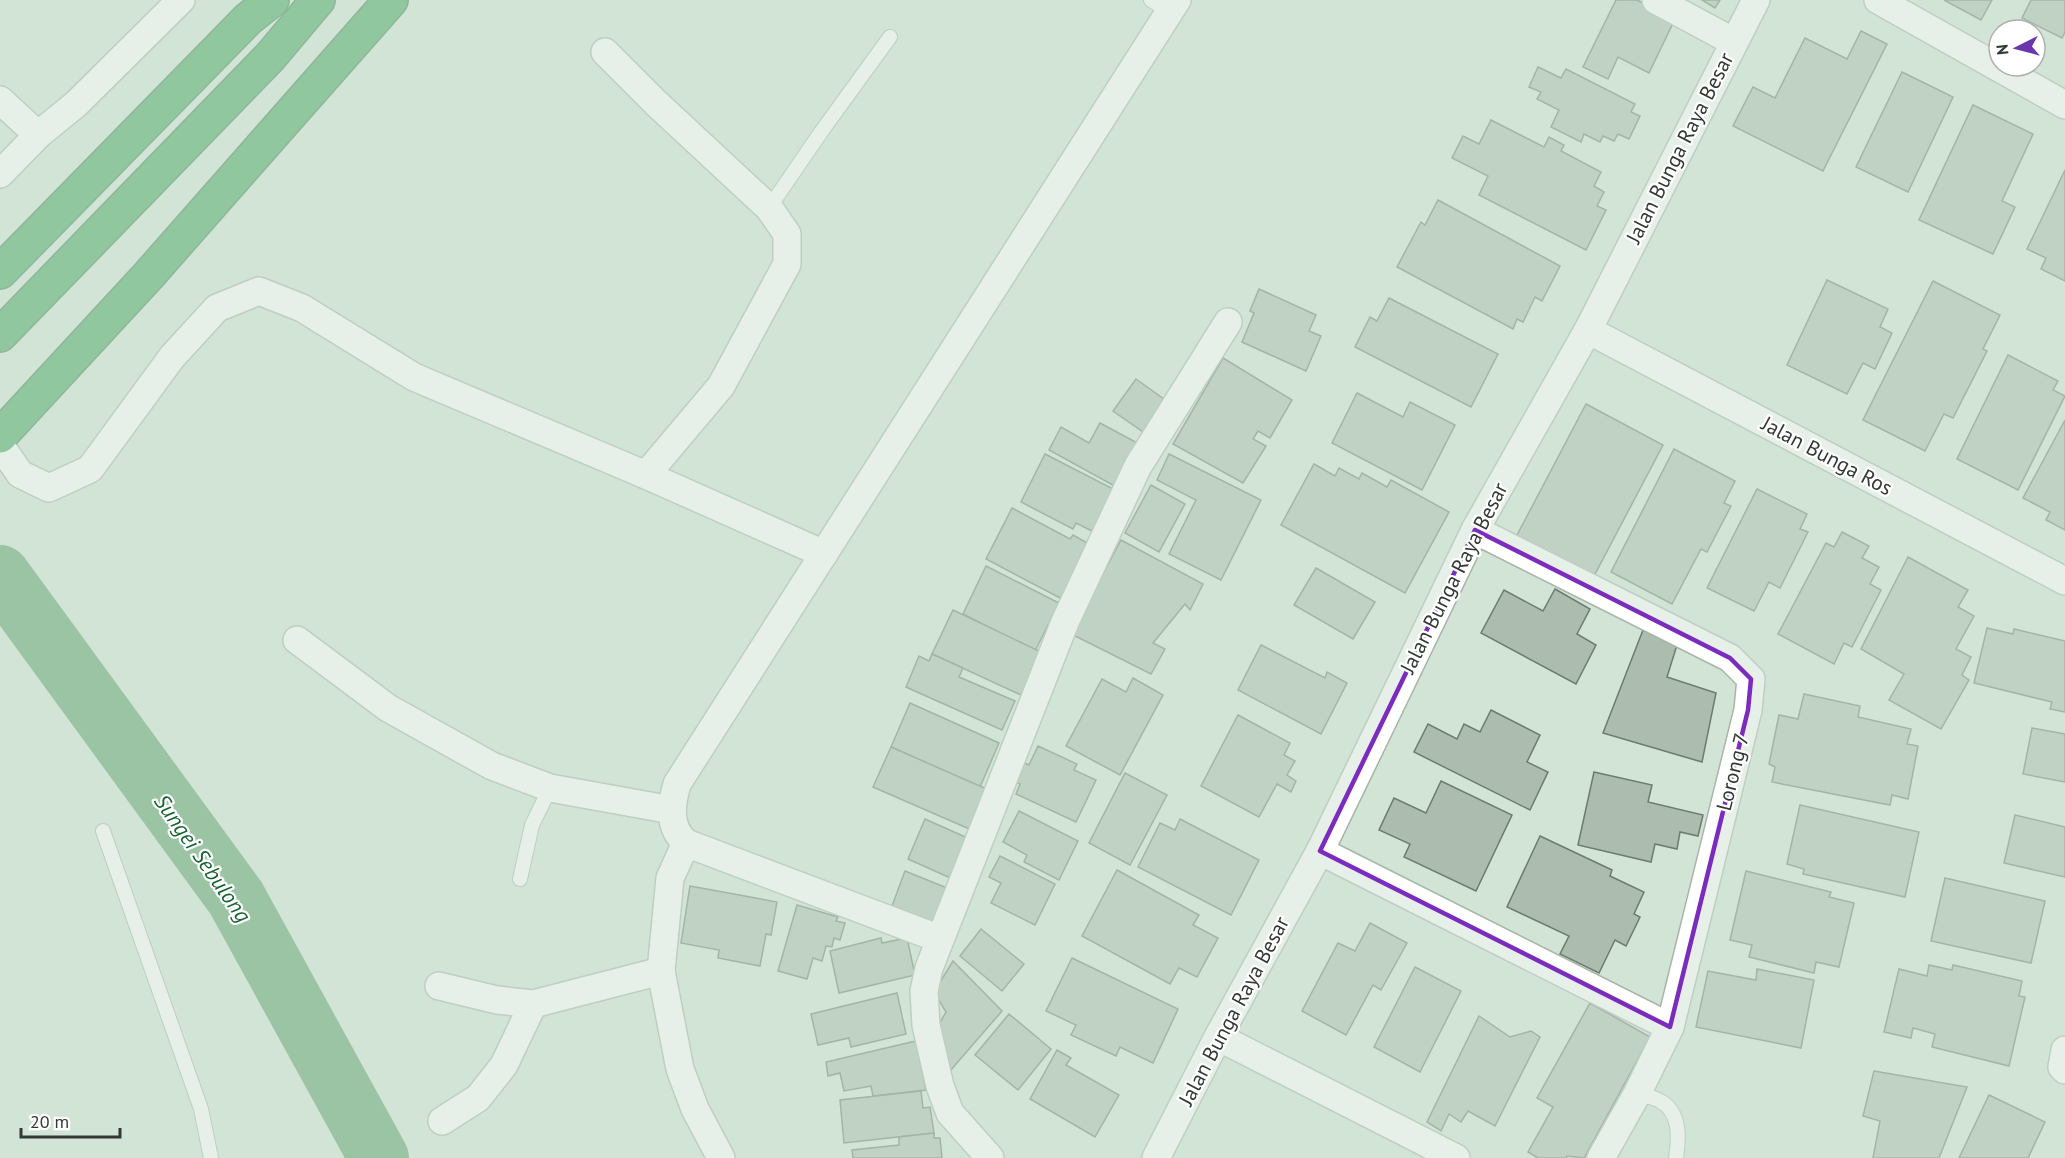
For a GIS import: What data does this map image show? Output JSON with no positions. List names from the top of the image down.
{
  "streets": {
    "street": ["Jalan Bunga Raya Besar", "Jalan Bunga Ros", "Lorong 7"]
  },
  "crossings": [
    ["Jalan Bunga Raya Besar", "Jalan Bunga Ros"],
    ["Jalan Bunga Raya Besar", "Lorong 7"]
  ],
  "water": ["Sungei Sebulong"],
  "scale_bar": "20 m",
  "north": "left"
}
